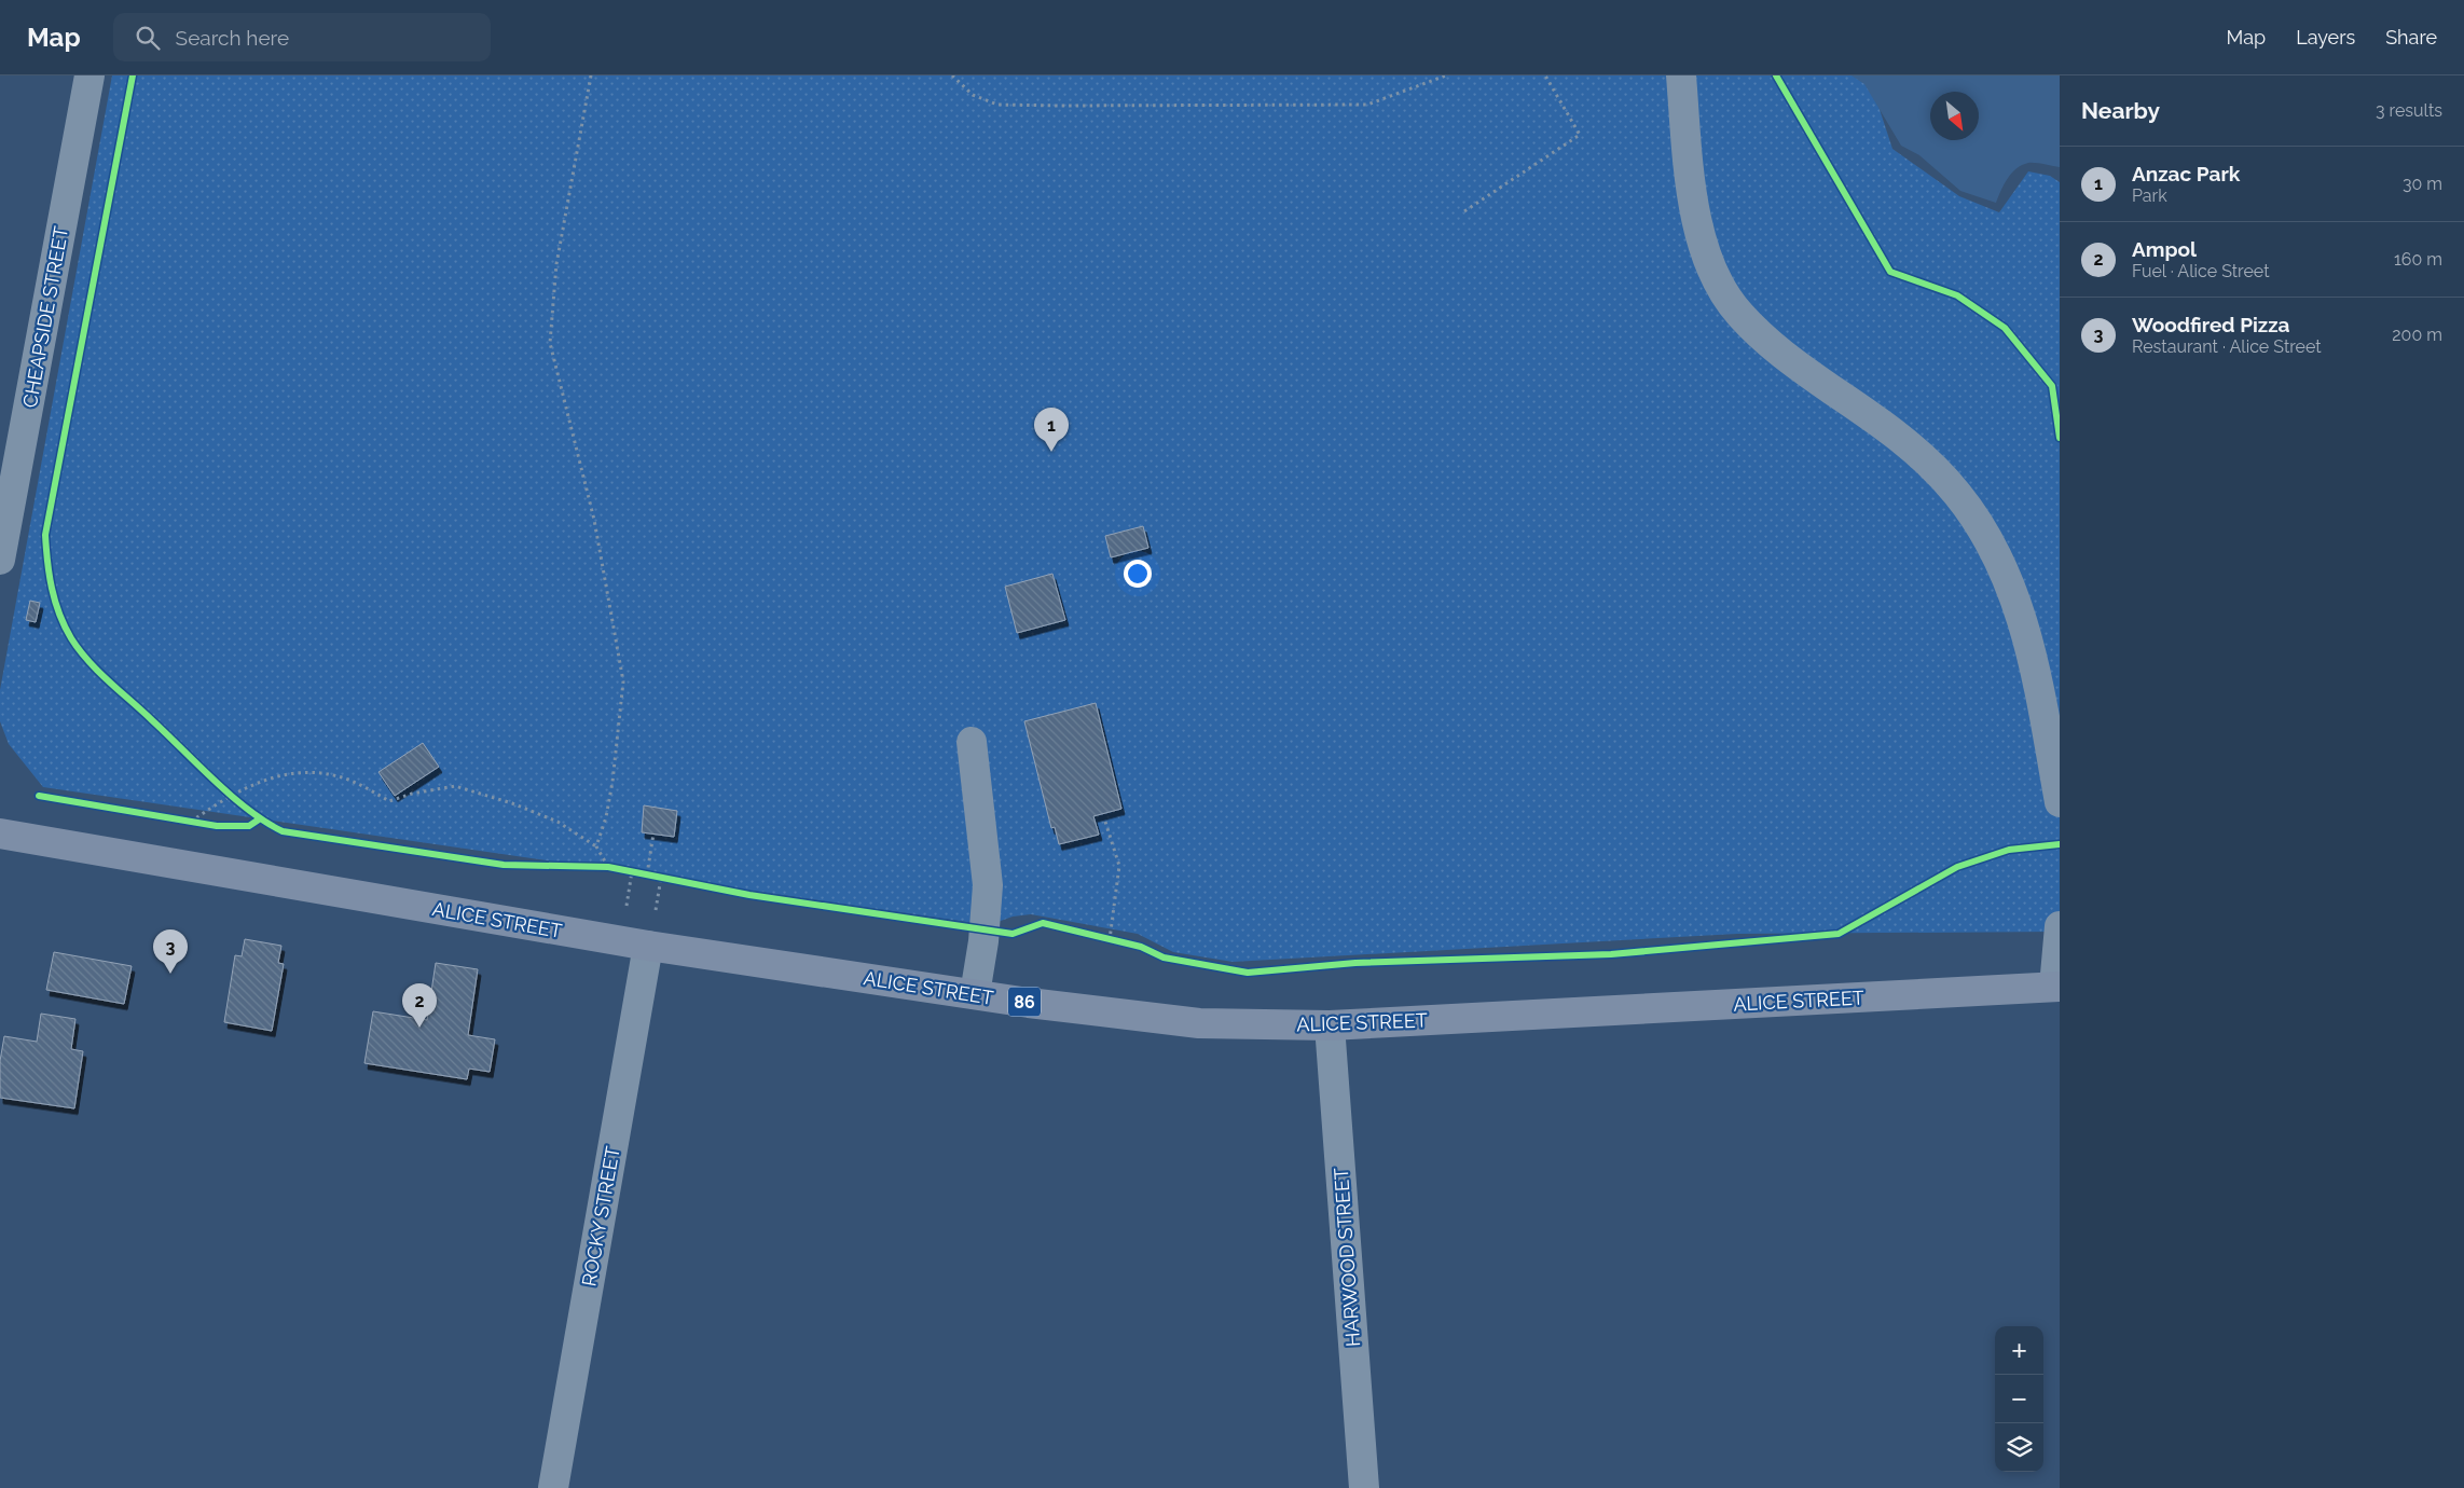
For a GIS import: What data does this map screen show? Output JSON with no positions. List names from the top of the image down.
{
  "streets": {
    "main road": ["ALICE STREET", "86"],
    "street": ["CHEAPSIDE STREET", "ROCKY STREET", "HARWOOD STREET"]
  },
  "crossings": [
    ["ALICE STREET", "ROCKY STREET"],
    ["ALICE STREET", "HARWOOD STREET"]
  ],
  "north": "bottom right",
  "page": {
    "header": "Map",
    "search": "Search here",
    "nav": ["Map", "Layers", "Share"],
    "heading": ["Nearby", "3 results"],
    "list": [
      {
        "mark": "1",
        "name": "Anzac Park",
        "note": "Park",
        "value": "30 m"
      },
      {
        "mark": "2",
        "name": "Ampol",
        "note": "Fuel · Alice Street",
        "value": "160 m"
      },
      {
        "mark": "3",
        "name": "Woodfired Pizza",
        "note": "Restaurant · Alice Street",
        "value": "200 m"
      }
    ],
    "pins": ["1", "3", "2"],
    "map_buttons": ["+", "−"]
  }
}
